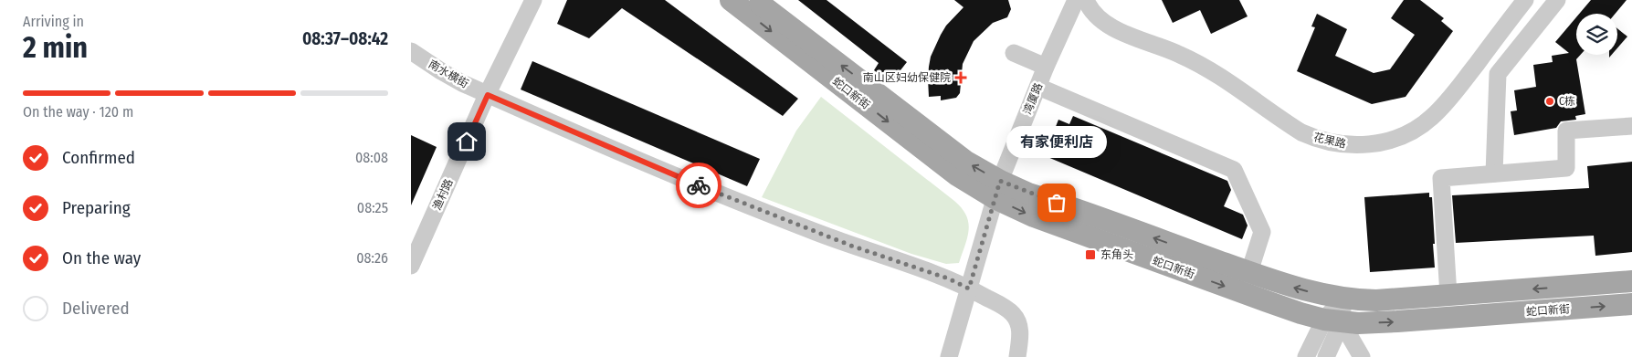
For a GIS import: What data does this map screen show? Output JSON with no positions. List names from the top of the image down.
{
  "streets": {
    "main road": ["蛇口新街"],
    "street": [
      "南水横街",
      "湾厦路",
      "花果路",
      "渔村路"
    ]
  },
  "crossings": [
    ["南水横街", "湾厦路"],
    ["南水横街", "渔村路"],
    ["蛇口新街", "湾厦路"]
  ],
  "places": {
    "health": ["南山区妇幼保健院"],
    "other": ["C栋", "有家便利店"],
    "transit": ["东角头"]
  },
  "page": {
    "heading": ["2 min", "Arriving in", "08:37–08:42"],
    "bar": "On the way · 120 m",
    "bubble": "有家便利店",
    "list": [
      ["Confirmed", "08:08"],
      ["Preparing", "08:25"],
      ["On the way", "08:26"],
      "Delivered"
    ]
  }
}
